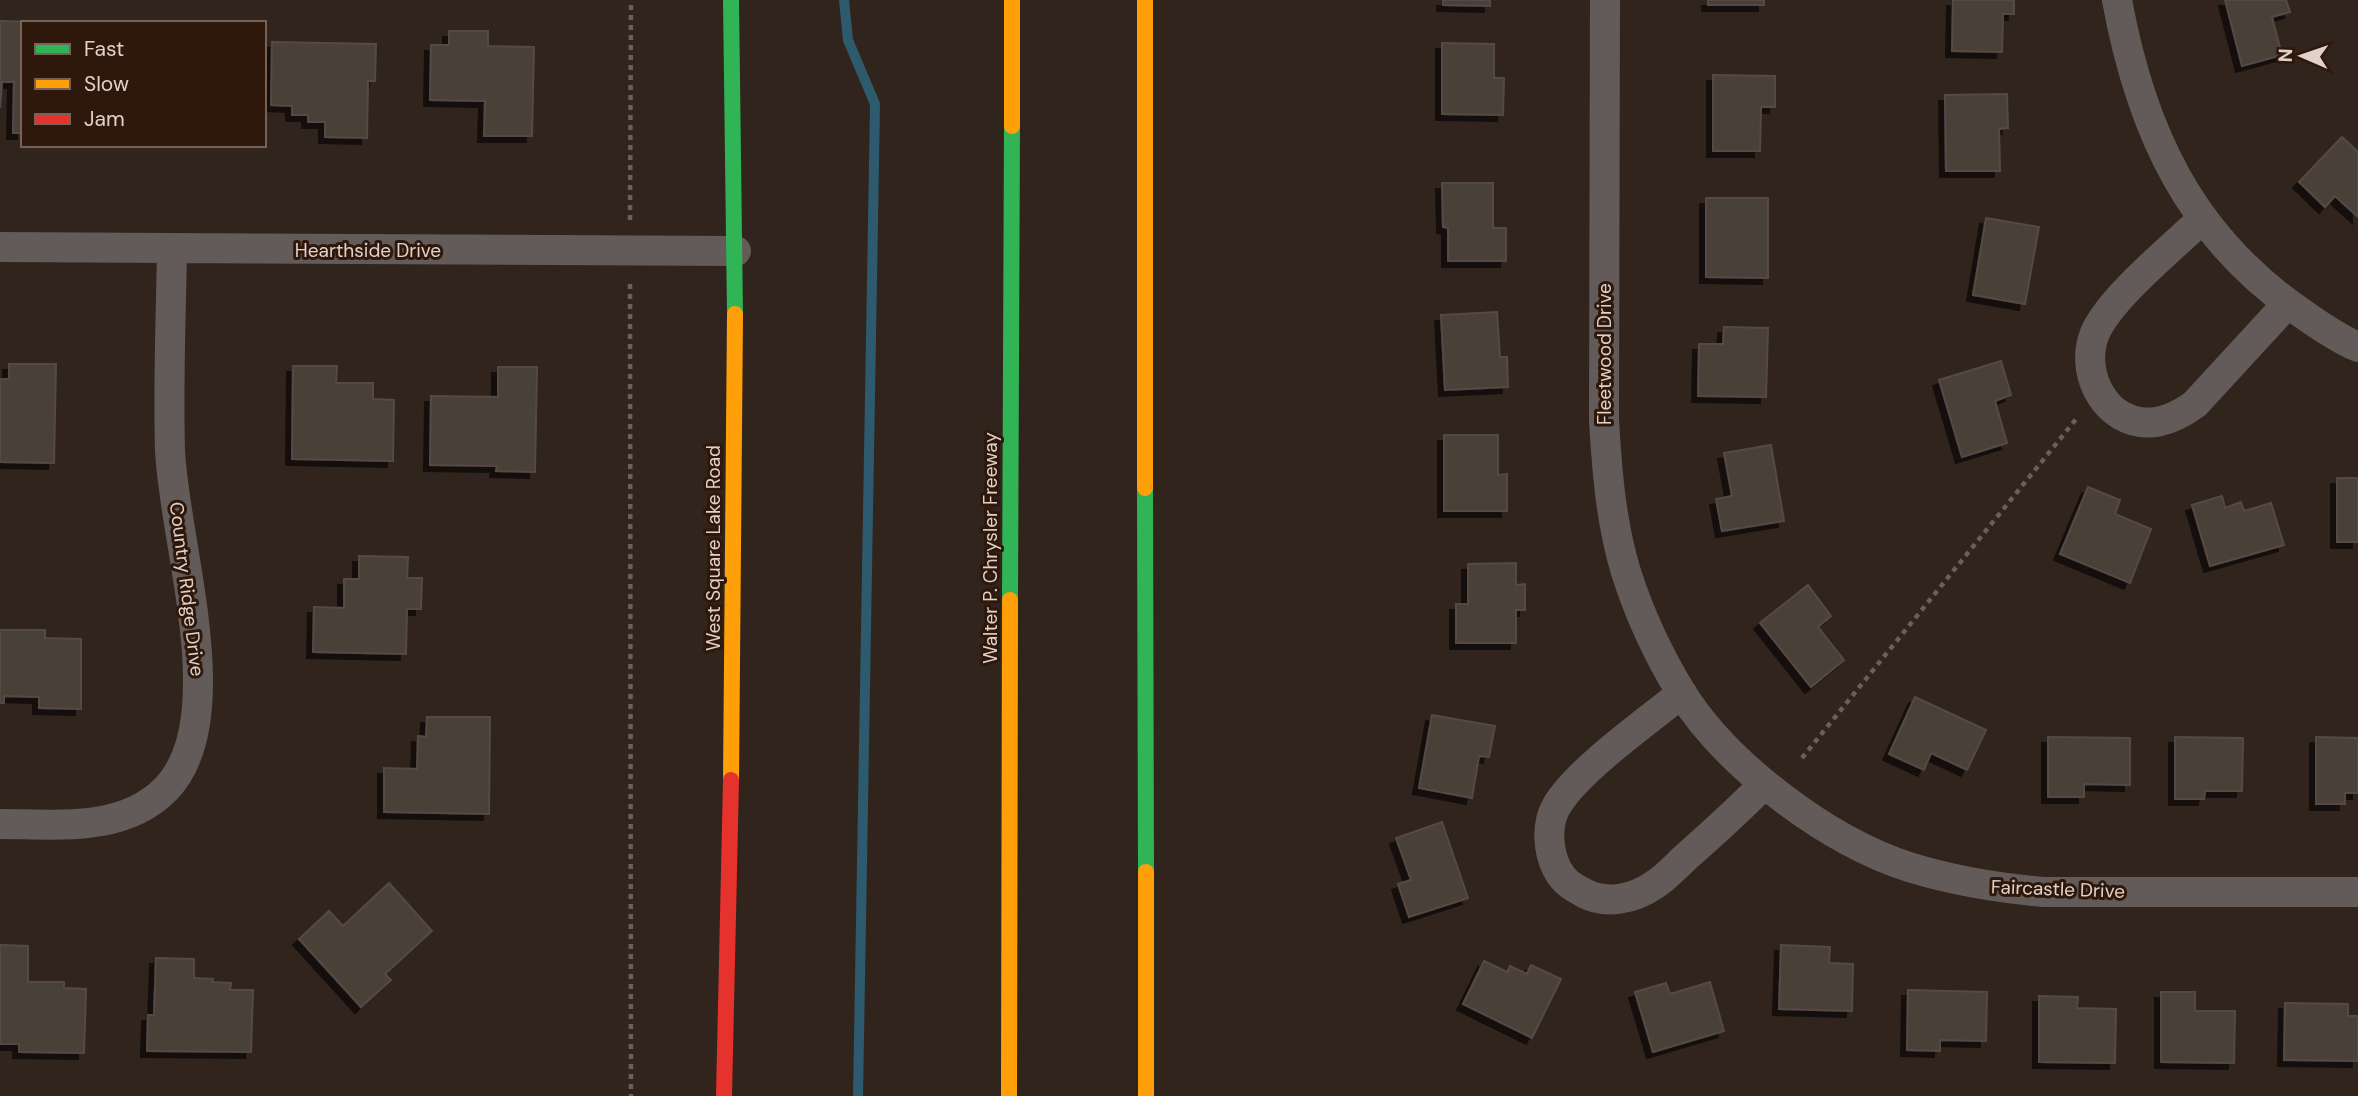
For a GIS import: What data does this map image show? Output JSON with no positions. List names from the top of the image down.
{
  "streets": {
    "main road": ["West Square Lake Road", "Walter P. Chrysler Freeway"],
    "street": [
      "Hearthside Drive",
      "Fleetwood Drive",
      "Country Ridge Drive",
      "Faircastle Drive"
    ]
  },
  "crossings": [
    ["Hearthside Drive", "West Square Lake Road"],
    ["Hearthside Drive", "Country Ridge Drive"],
    ["Fleetwood Drive", "Faircastle Drive"]
  ],
  "legend": ["Fast", "Slow", "Jam"],
  "north": "left"
}
